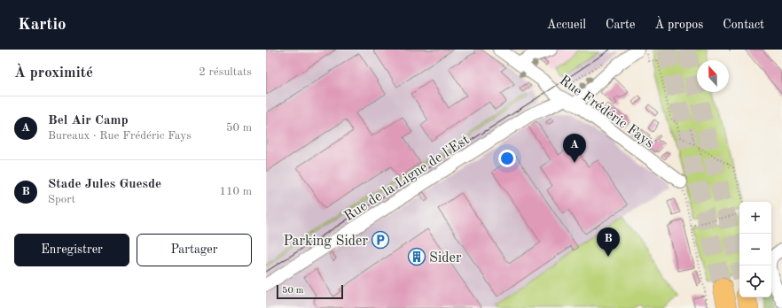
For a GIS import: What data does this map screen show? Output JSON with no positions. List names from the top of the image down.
{
  "streets": {
    "street": ["Rue Frédéric Fays", "Rue de la Ligne de l'Est"]
  },
  "crossings": [
    ["Rue Frédéric Fays", "Rue de la Ligne de l'Est"]
  ],
  "places": {
    "parking": ["Parking Sider"],
    "building": ["Sider"]
  },
  "scale_bar": "50 m",
  "north": "top",
  "page": {
    "header": "Kartio",
    "nav": [
      "Accueil",
      "Carte",
      "À propos",
      "Contact"
    ],
    "heading": ["À proximité", "2 résultats"],
    "list": [
      {
        "mark": "A",
        "name": "Bel Air Camp",
        "note": "Bureaux · Rue Frédéric Fays",
        "value": "50 m"
      },
      {
        "mark": "B",
        "name": "Stade Jules Guesde",
        "note": "Sport",
        "value": "110 m"
      }
    ],
    "pins": ["A", "B"],
    "map_buttons": ["+", "−"],
    "buttons": ["Enregistrer", "Partager"],
    "scale": "50 m"
  }
}
